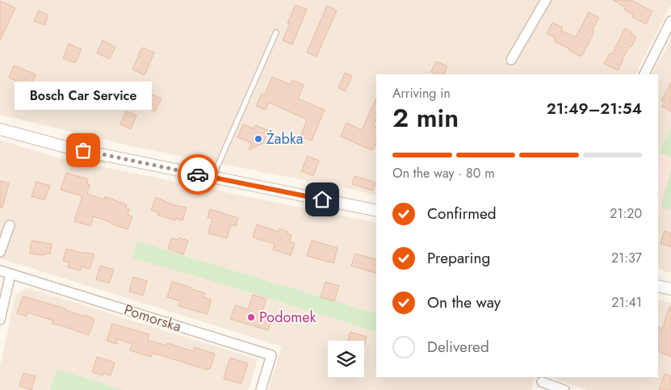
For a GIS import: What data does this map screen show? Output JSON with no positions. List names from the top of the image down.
{
  "streets": {
    "street": ["Pomorska"]
  },
  "places": ["Żabka", "Bosch Car Service", "Podomek"],
  "page": {
    "heading": ["2 min", "Arriving in", "21:49–21:54"],
    "bubble": "Bosch Car Service",
    "bar": "On the way · 80 m",
    "list": [
      ["Confirmed", "21:20"],
      ["Preparing", "21:37"],
      ["On the way", "21:41"],
      "Delivered"
    ]
  }
}
